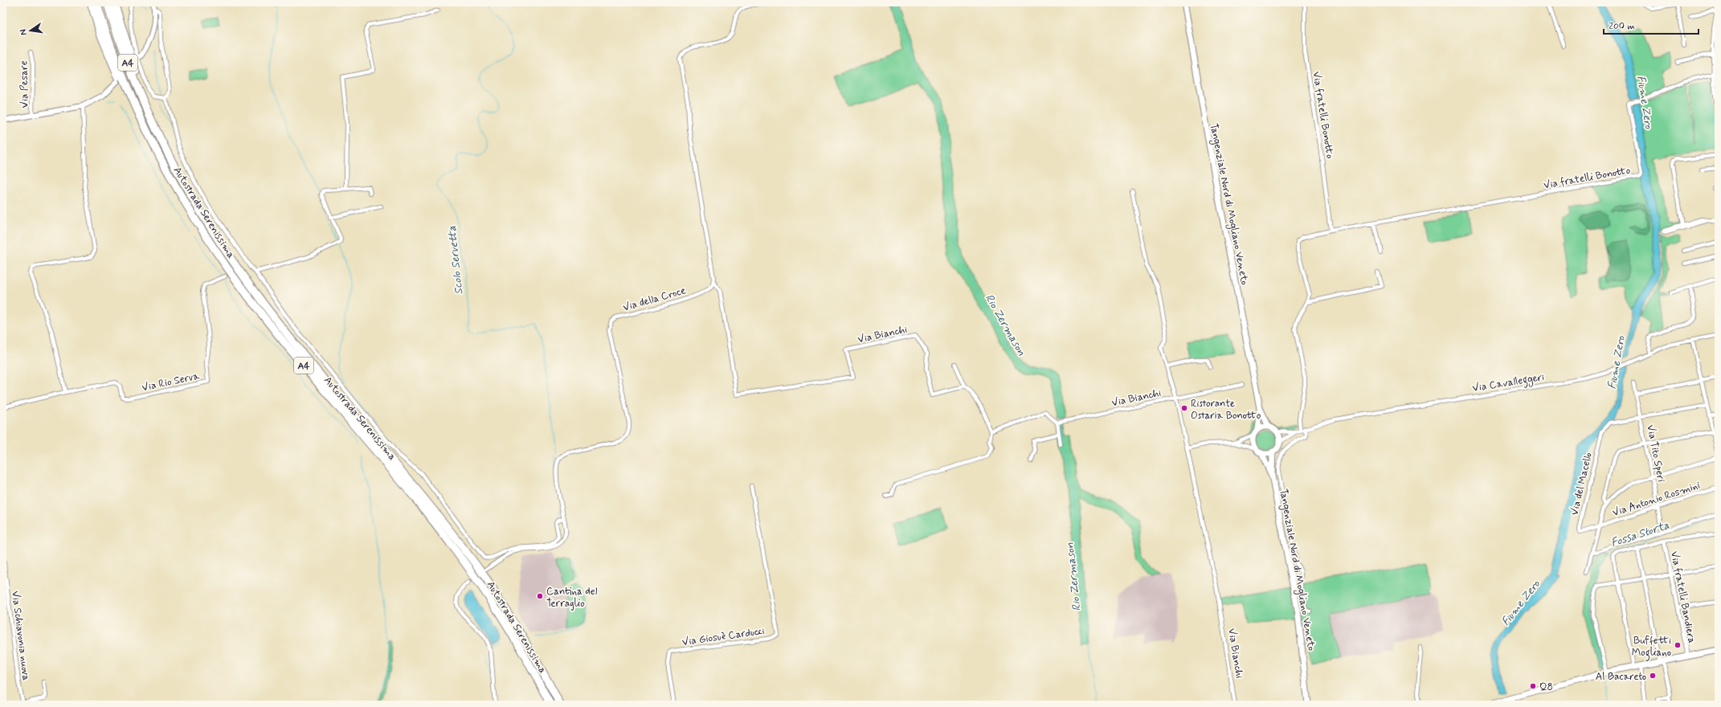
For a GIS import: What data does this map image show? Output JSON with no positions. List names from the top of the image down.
{
  "streets": {
    "highway": ["A4", "Autostrada Serenissima"],
    "main road": ["Tangenziale Nord di Mogliano Veneto"],
    "street": [
      "Via Pesare",
      "Via fratelli Bonotto",
      "Via della Croce",
      "Via Bianchi",
      "Via Rio Serva",
      "Via Cavalleggeri",
      "Via Tito Speri",
      "Via del Macello",
      "Via Antonio Rosmini",
      "Via fratelli Bandiera",
      "Via Schiavonia nuova",
      "Via Giosuè Carducci"
    ]
  },
  "crossings": [
    ["Via della Croce", "Via Bianchi"],
    ["Via Tito Speri", "Via del Macello"],
    ["Via Tito Speri", "Via Antonio Rosmini"],
    ["Via del Macello", "Via Antonio Rosmini"]
  ],
  "water": [
    "Fiume Zero",
    "Scolo Servetta",
    "Rio Zermason",
    "Fossa Storta"
  ],
  "places": [
    "Ristorante Ostaria Bonotto",
    "Cantina del Terraglio",
    "Buffetti Mogliano",
    "Al Bacareto",
    "Q8"
  ],
  "scale_bar": "200 m",
  "north": "left"
}
